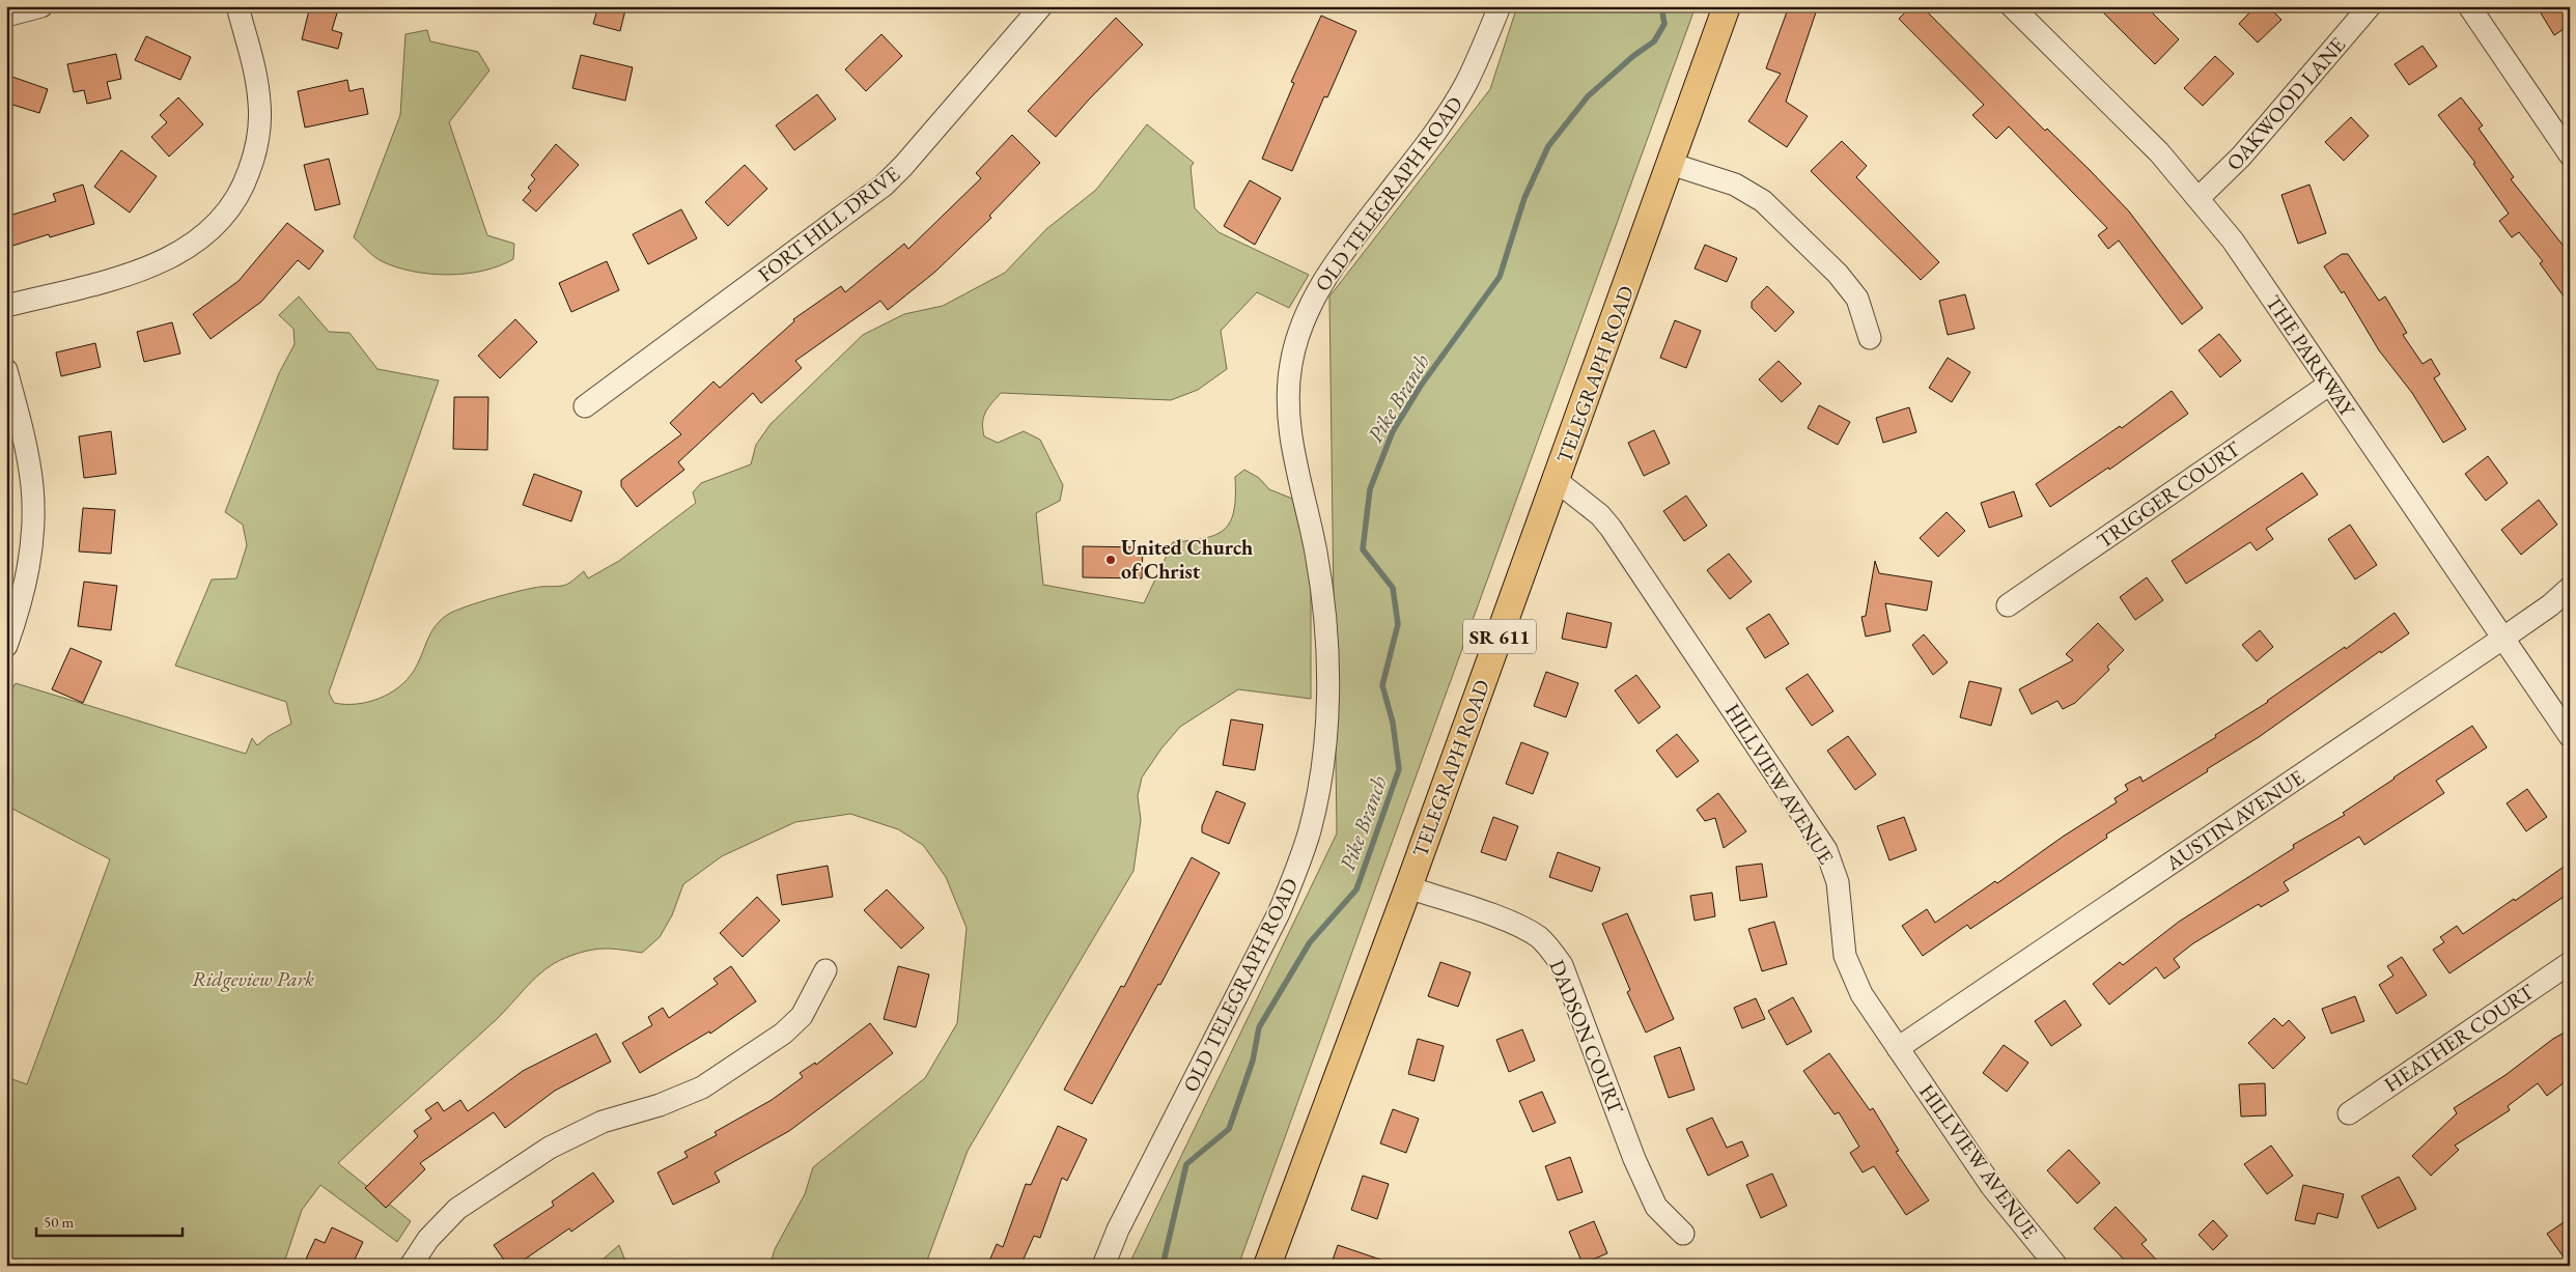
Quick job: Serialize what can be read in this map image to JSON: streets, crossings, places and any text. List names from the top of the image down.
{
  "streets": {
    "main road": ["TELEGRAPH ROAD", "SR 611"],
    "street": [
      "OAKWOOD LANE",
      "OLD TELEGRAPH ROAD",
      "FORT HILL DRIVE",
      "THE PARKWAY",
      "TRIGGER COURT",
      "HILLVIEW AVENUE",
      "AUSTIN AVENUE",
      "DADSON COURT",
      "HEATHER COURT"
    ]
  },
  "crossings": [
    ["OAKWOOD LANE", "THE PARKWAY"],
    ["THE PARKWAY", "TRIGGER COURT"],
    ["THE PARKWAY", "AUSTIN AVENUE"],
    ["TELEGRAPH ROAD", "HILLVIEW AVENUE"],
    ["TELEGRAPH ROAD", "DADSON COURT"],
    ["HILLVIEW AVENUE", "AUSTIN AVENUE"]
  ],
  "water": ["Pike Branch"],
  "parks": ["Ridgeview Park"],
  "places": ["United Church of Christ"],
  "scale_bar": "50 m"
}
